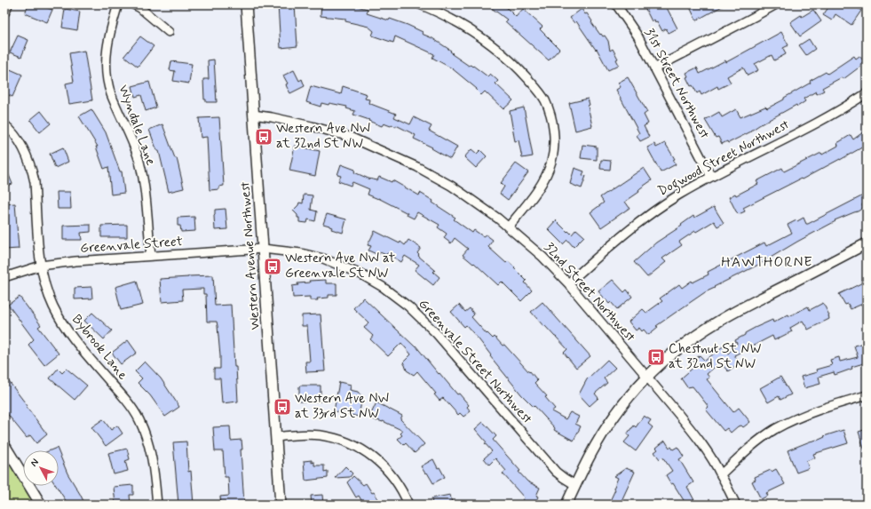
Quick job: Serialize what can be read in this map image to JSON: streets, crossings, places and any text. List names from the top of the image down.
{
  "streets": {
    "street": [
      "31st Street Northwest",
      "Wyndale Lane",
      "Dogwood Street Northwest",
      "Greenvale Street",
      "Western Avenue Northwest",
      "32nd Street Northwest",
      "Bybrook Lane",
      "Greenvale Street Northwest"
    ]
  },
  "crossings": [
    ["31st Street Northwest", "Dogwood Street Northwest"],
    ["Wyndale Lane", "Greenvale Street"],
    ["Dogwood Street Northwest", "32nd Street Northwest"],
    ["Greenvale Street", "Western Avenue Northwest"],
    ["Greenvale Street", "Bybrook Lane"],
    ["Greenvale Street", "Greenvale Street Northwest"],
    ["Western Avenue Northwest", "32nd Street Northwest"],
    ["Western Avenue Northwest", "Greenvale Street Northwest"]
  ],
  "districts": ["HAWTHORNE"],
  "places": {
    "bus stop": [
      "Western Ave NW at 32nd St NW",
      "Western Ave NW at Greenvale St NW",
      "Chestnut St NW at 32nd St NW",
      "Western Ave NW at 33rd St NW"
    ]
  },
  "north": "top left"
}
